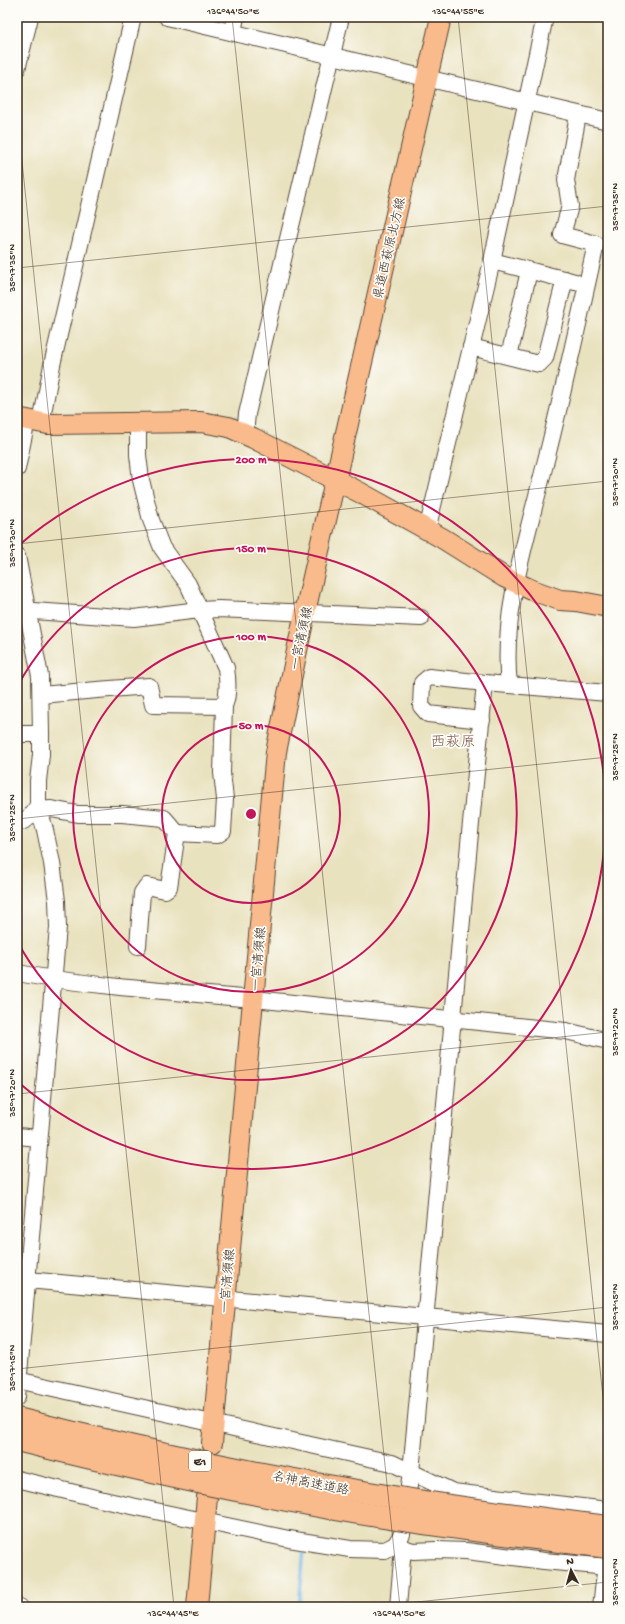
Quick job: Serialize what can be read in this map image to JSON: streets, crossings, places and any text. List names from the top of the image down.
{
  "streets": {
    "highway": ["E1", "名神高速道路"],
    "main road": ["県道西萩原北方線", "一宮清須線"]
  },
  "crossings": [
    ["県道西萩原北方線", "一宮清須線"]
  ],
  "districts": ["西萩原"],
  "north": "top",
  "coordinates": [
    "136°44'50\"E",
    "136°44'55\"E",
    "35°17'35\"N",
    "35°17'30\"N",
    "35°17'25\"N",
    "35°17'20\"N",
    "35°17'15\"N",
    "35°17'10\"N",
    "136°44'45\"E"
  ],
  "rings": [
    "200 m",
    "150 m",
    "100 m",
    "50 m"
  ]
}
